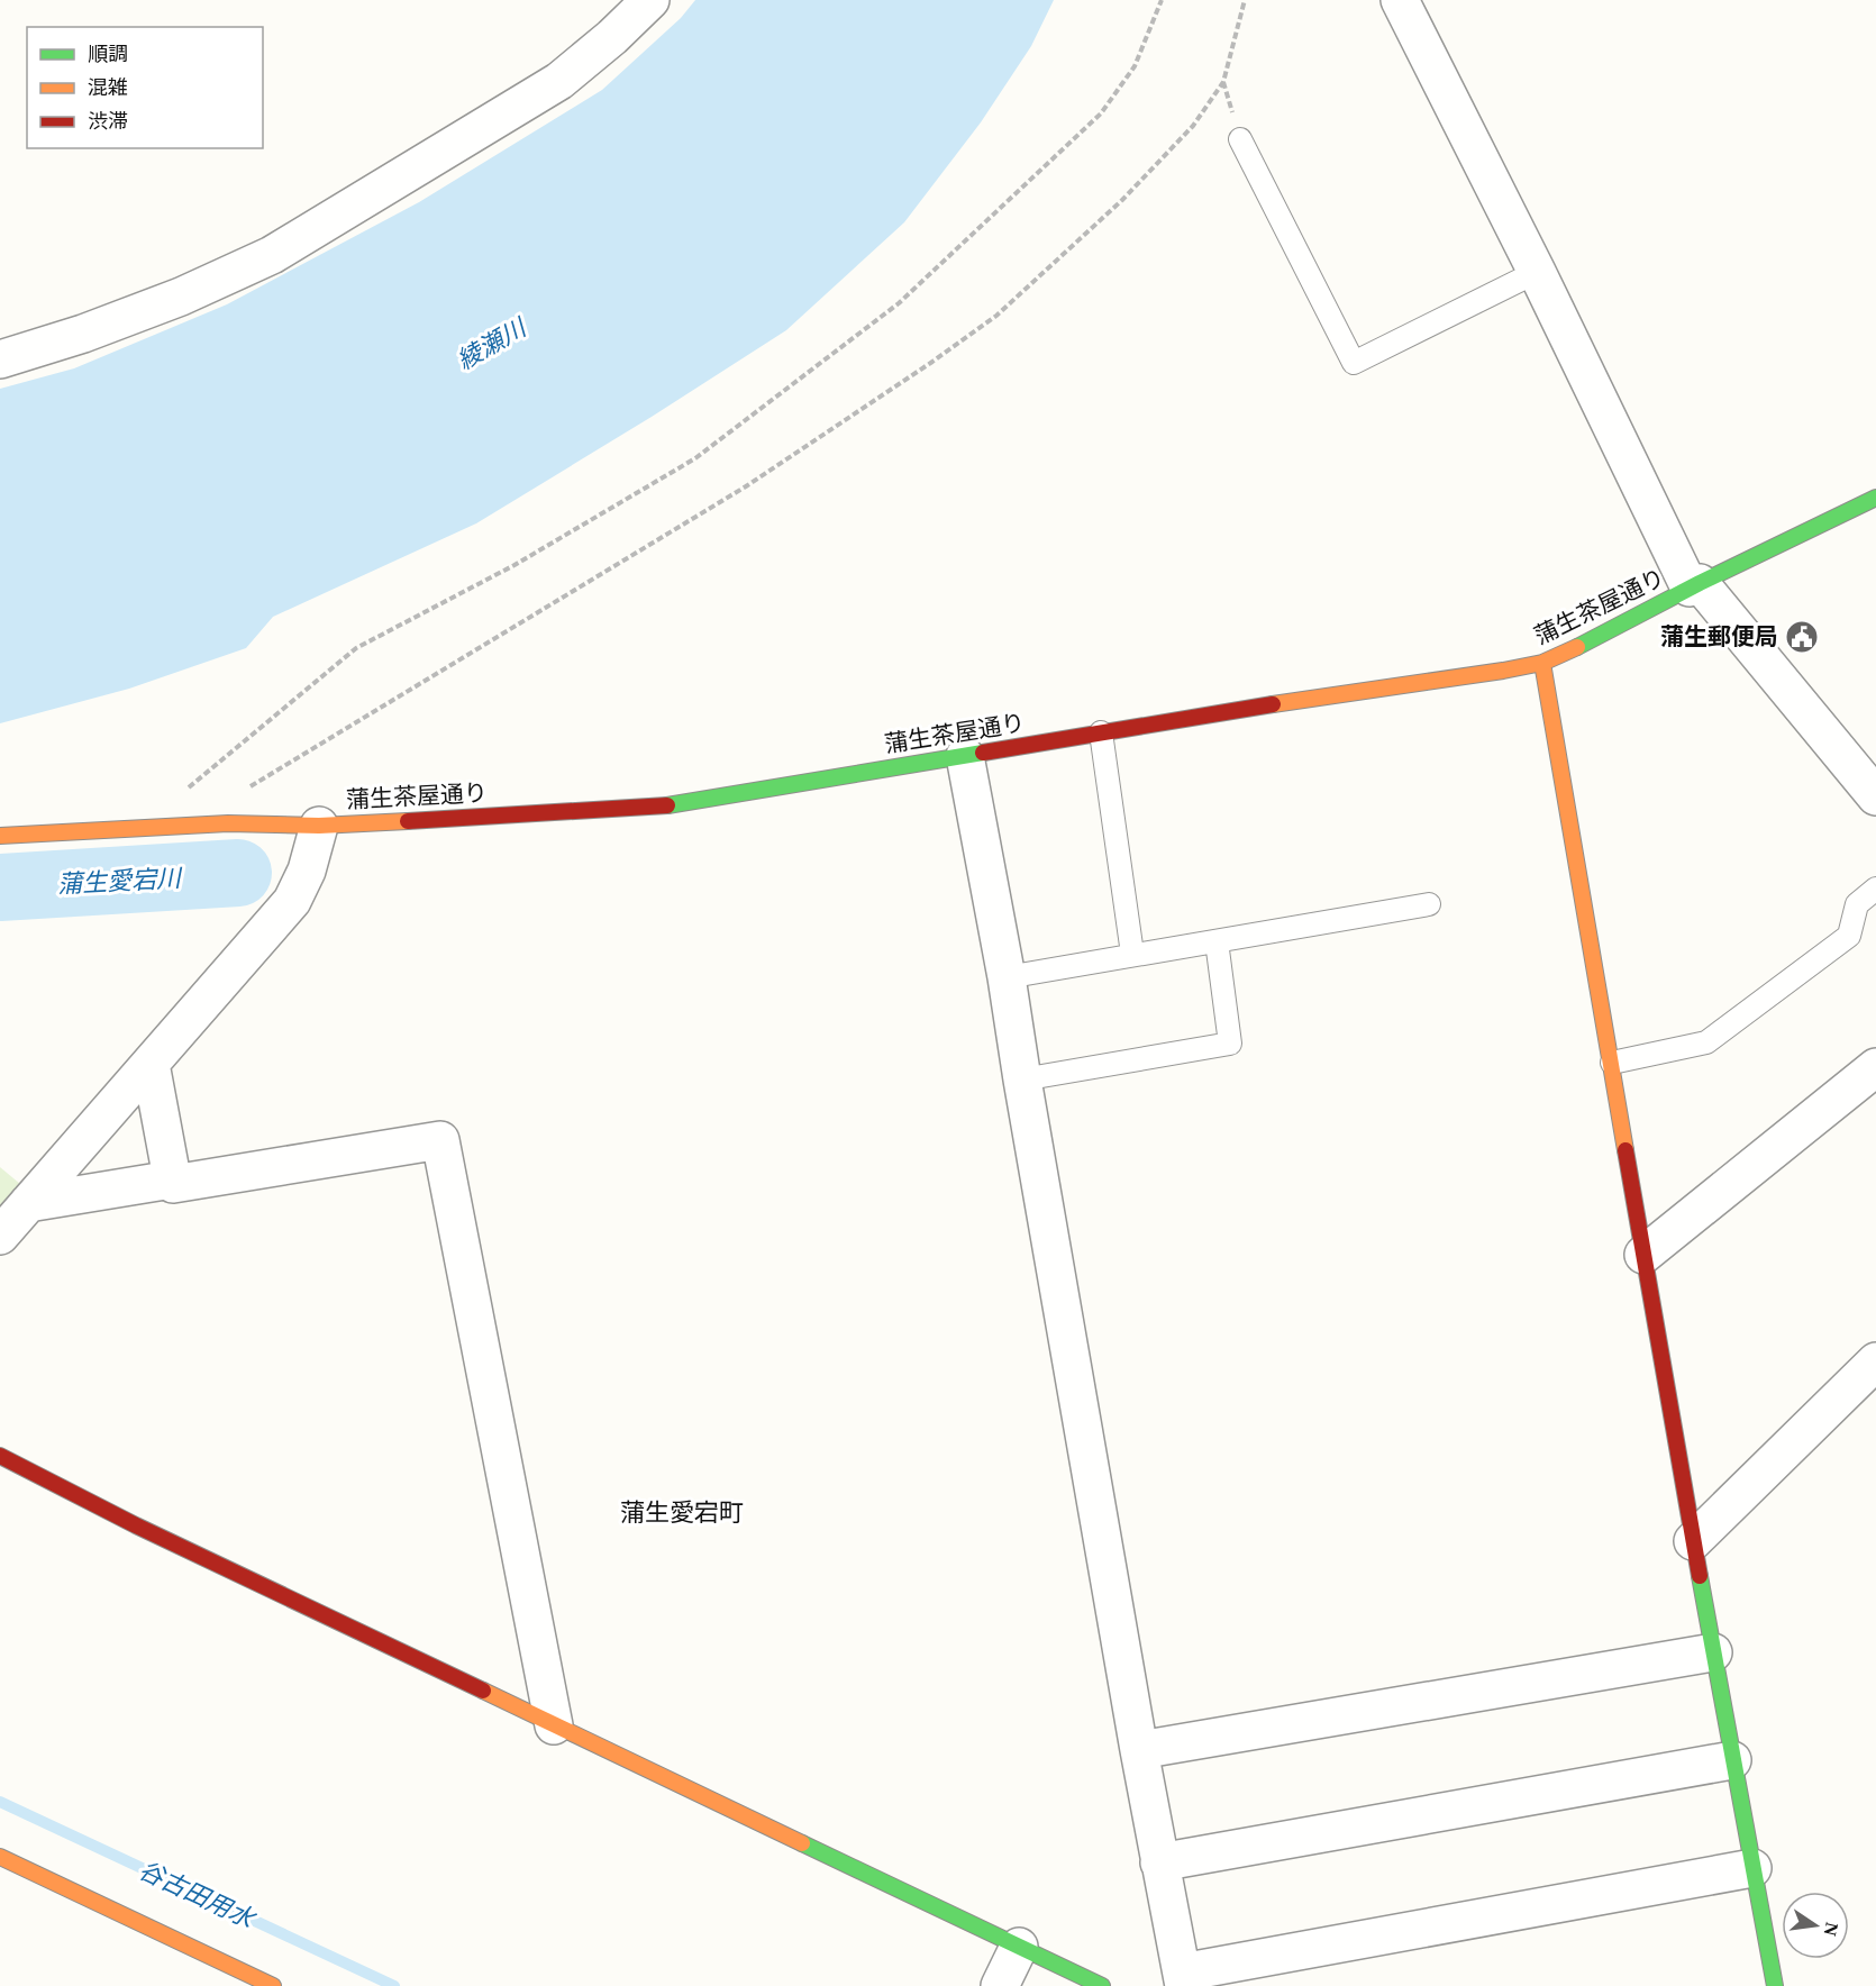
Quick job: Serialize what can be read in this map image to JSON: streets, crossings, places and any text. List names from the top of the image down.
{
  "streets": {
    "street": ["蒲生茶屋通り"]
  },
  "districts": ["蒲生愛宕町"],
  "water": ["綾瀬川", "蒲生愛宕川", "谷古田用水"],
  "places": {
    "public building": ["蒲生郵便局"]
  },
  "legend": ["順調", "混雑", "渋滞"],
  "north": "right"
}
